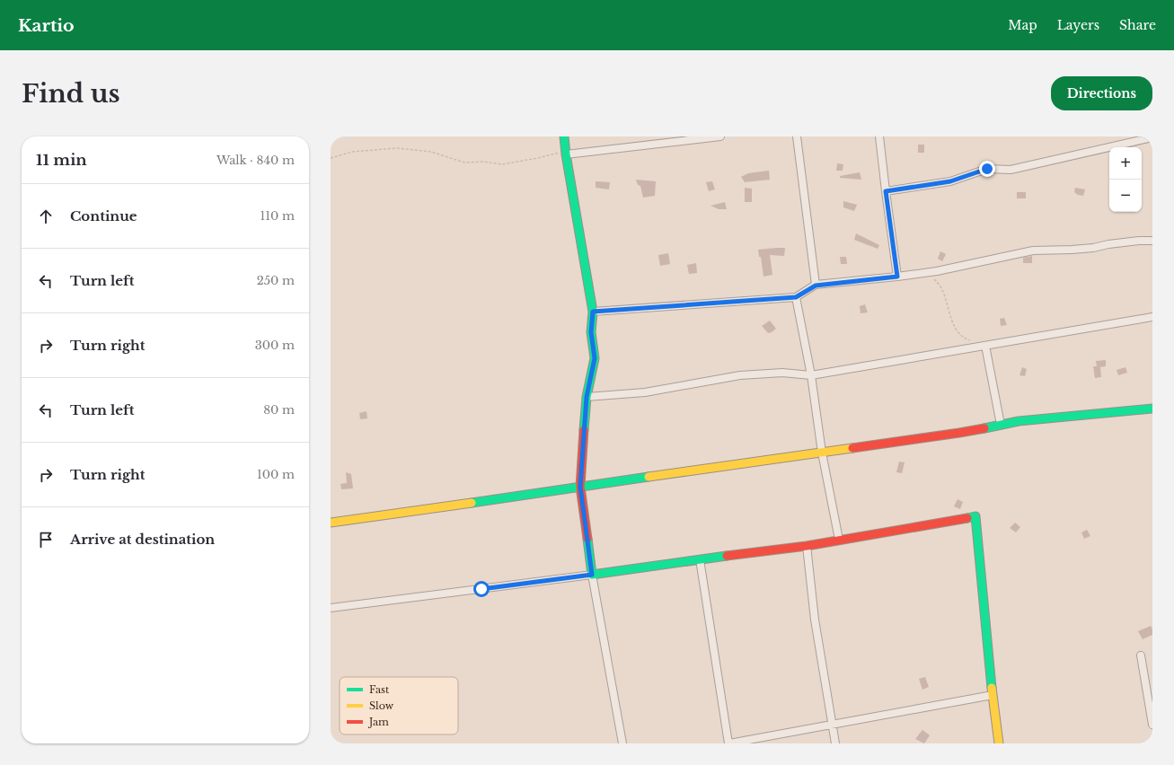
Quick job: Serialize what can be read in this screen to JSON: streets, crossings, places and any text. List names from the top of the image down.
{
  "legend": ["Fast", "Slow", "Jam"],
  "page": {
    "header": "Kartio",
    "nav": ["Map", "Layers", "Share"],
    "buttons": "Directions",
    "title": "Find us",
    "heading": ["11 min", "Walk · 840 m"],
    "map_buttons": ["+", "−"],
    "list": [
      ["Continue", "110 m"],
      ["Turn left", "250 m"],
      ["Turn right", "300 m"],
      ["Turn left", "80 m"],
      ["Turn right", "100 m"],
      "Arrive at destination"
    ]
  }
}
